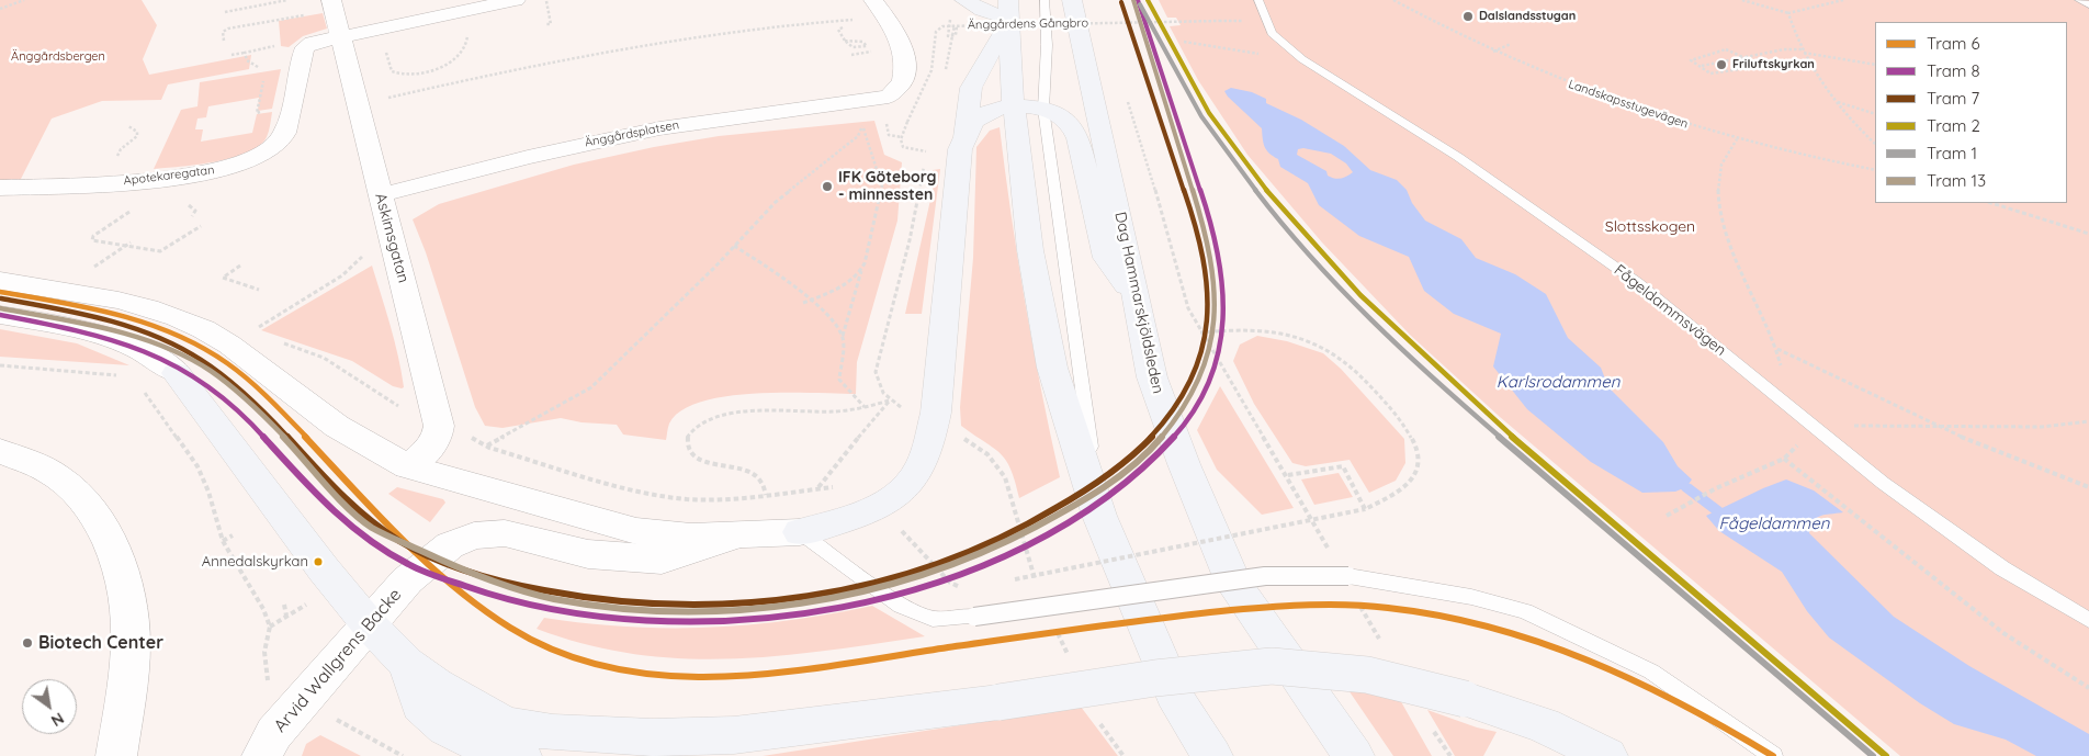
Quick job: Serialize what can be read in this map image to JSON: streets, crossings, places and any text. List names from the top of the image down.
{
  "streets": {
    "main road": ["Dag Hammarskjöldsleden"],
    "street": [
      "Änggårdsplatsen",
      "Apotekaregatan",
      "Askimsgatan",
      "Arvid Wallgrens Backe"
    ],
    "lane": ["Fågeldammsvägen"],
    "path": ["Änggårdens Gångbro", "Landskapsstugevägen"]
  },
  "crossings": [
    ["Änggårdsplatsen", "Askimsgatan"],
    ["Apotekaregatan", "Askimsgatan"]
  ],
  "water": ["Karlsrodammen", "Fågeldammen"],
  "parks": ["Änggårdsbergen", "Slottsskogen"],
  "places": [
    "Dalslandsstugan",
    "Friluftskyrkan",
    "IFK Göteborg - minnessten",
    "Annedalskyrkan",
    "Biotech Center"
  ],
  "lines": [
    "tram line 8",
    "tram line 2",
    "tram line 13",
    "tram line 7",
    "tram line 1",
    "tram line 6"
  ],
  "legend": [
    "Tram 6",
    "Tram 8",
    "Tram 7",
    "Tram 2",
    "Tram 1",
    "Tram 13"
  ],
  "north": "bottom right"
}
